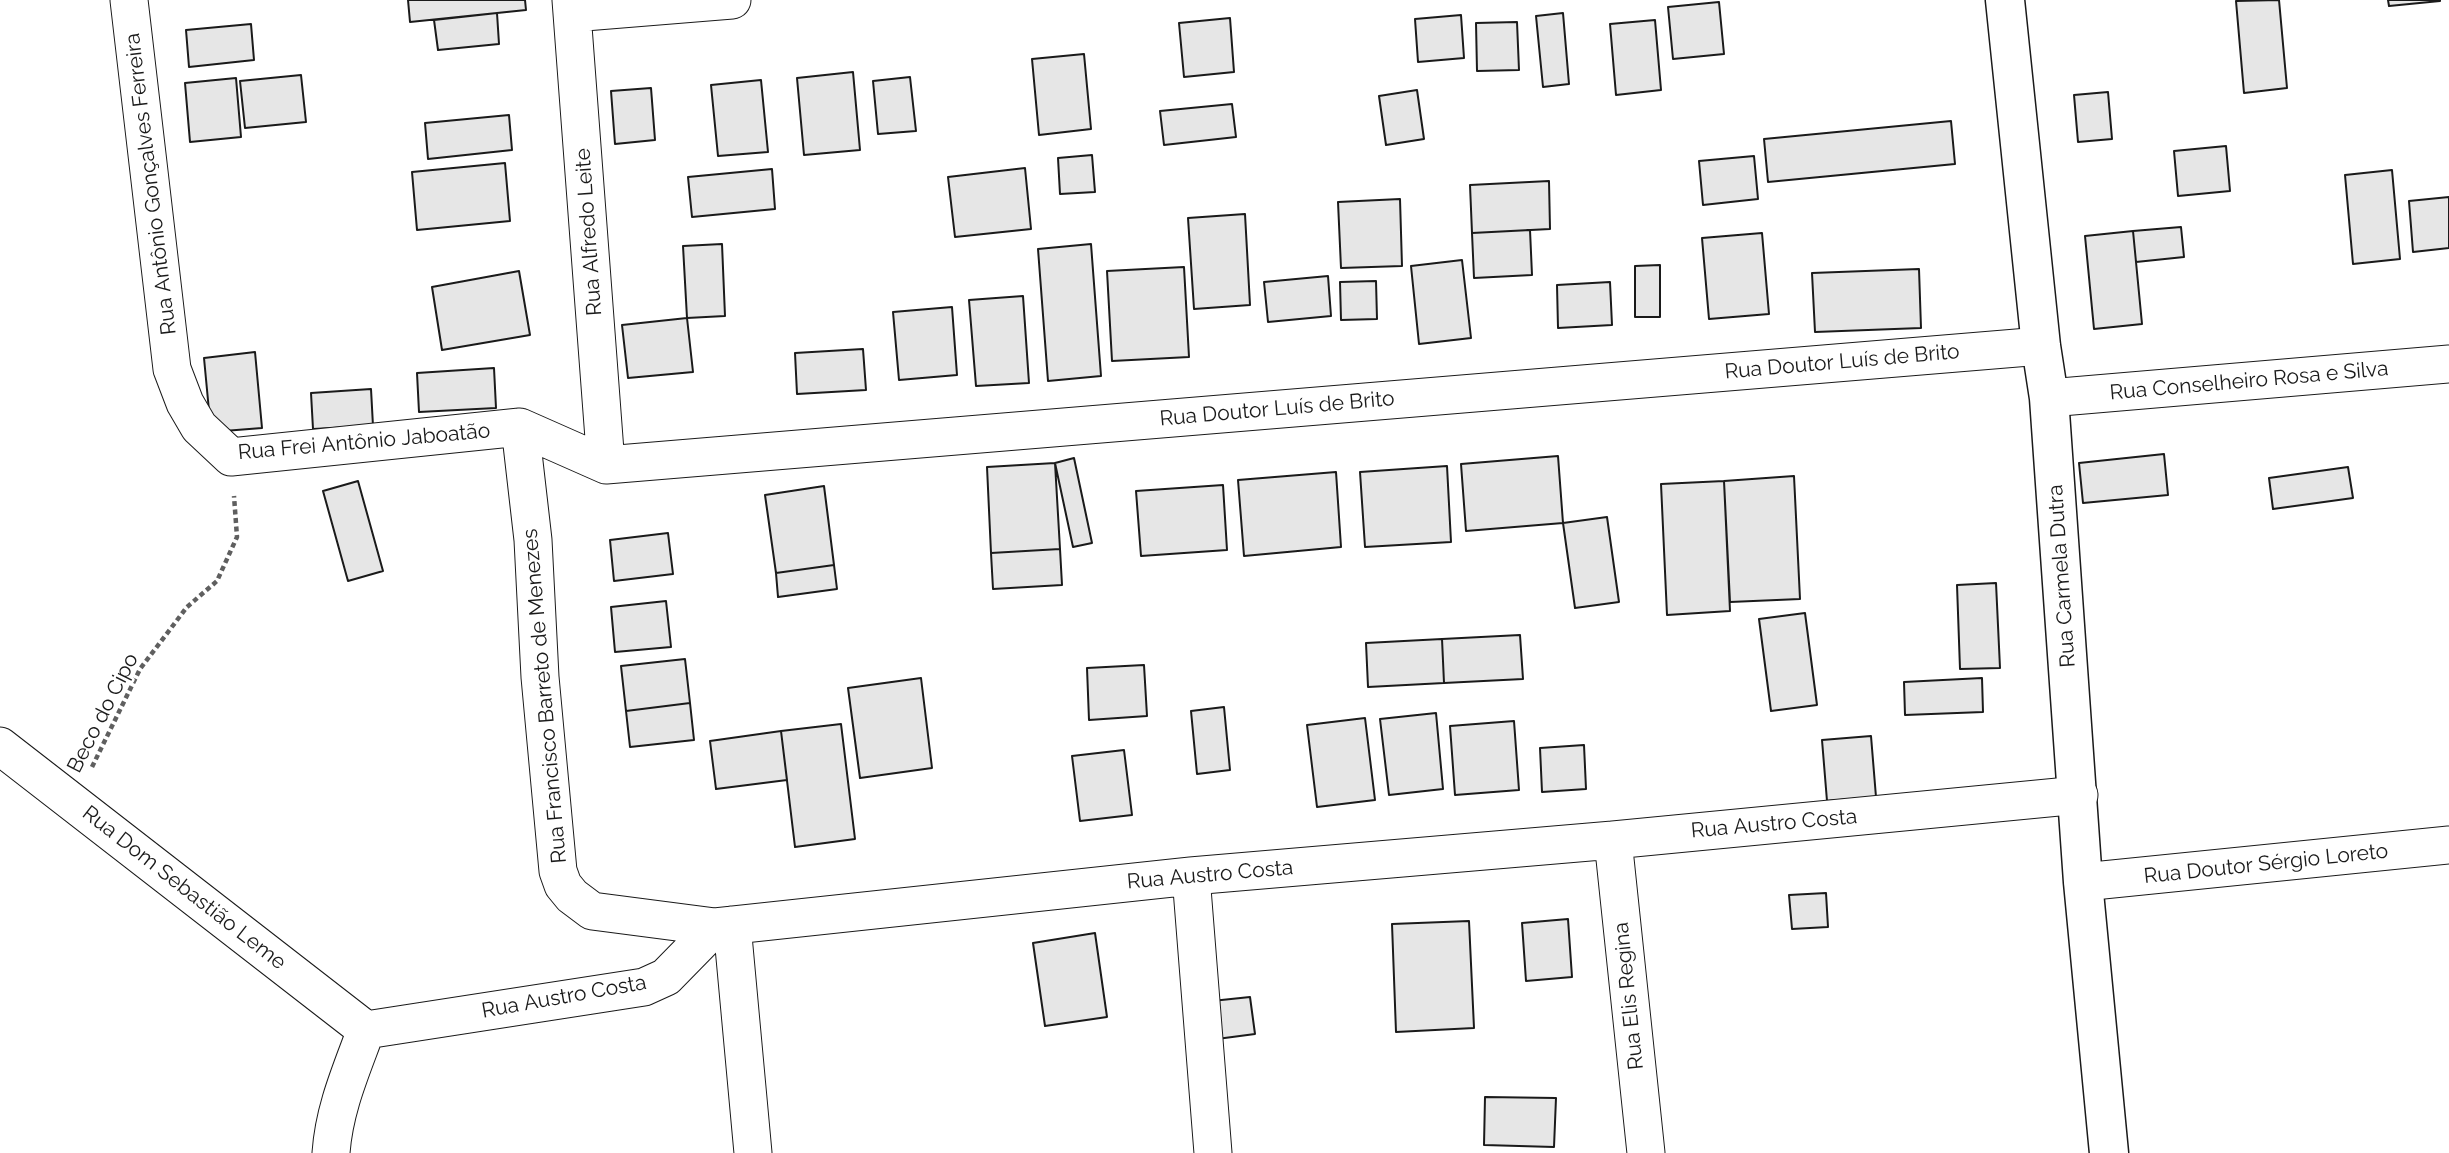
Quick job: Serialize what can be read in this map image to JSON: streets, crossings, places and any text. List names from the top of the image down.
{
  "streets": {
    "street": [
      "Rua Antônio Gonçalves Ferreira",
      "Rua Alfredo Leite",
      "Rua Doutor Luís de Brito",
      "Rua Conselheiro Rosa e Silva",
      "Rua Frei Antônio Jaboatão",
      "Rua Carmela Dutra",
      "Rua Francisco Barreto de Menezes",
      "Rua Austro Costa",
      "Rua Doutor Sérgio Loreto",
      "Rua Dom Sebastião Leme",
      "Rua Elis Regina"
    ],
    "path": ["Beco do Cipo"]
  },
  "crossings": [
    ["Rua Antônio Gonçalves Ferreira", "Rua Frei Antônio Jaboatão"],
    ["Rua Alfredo Leite", "Rua Doutor Luís de Brito"],
    ["Rua Doutor Luís de Brito", "Rua Frei Antônio Jaboatão"],
    ["Rua Doutor Luís de Brito", "Rua Carmela Dutra"],
    ["Rua Doutor Luís de Brito", "Rua Francisco Barreto de Menezes"],
    ["Rua Conselheiro Rosa e Silva", "Rua Carmela Dutra"],
    ["Rua Frei Antônio Jaboatão", "Rua Francisco Barreto de Menezes"],
    ["Rua Frei Antônio Jaboatão", "Beco do Cipo"],
    ["Rua Carmela Dutra", "Rua Austro Costa"],
    ["Rua Carmela Dutra", "Rua Doutor Sérgio Loreto"],
    ["Rua Francisco Barreto de Menezes", "Rua Austro Costa"],
    ["Beco do Cipo", "Rua Dom Sebastião Leme"],
    ["Rua Austro Costa", "Rua Dom Sebastião Leme"],
    ["Rua Austro Costa", "Rua Elis Regina"]
  ]
}
